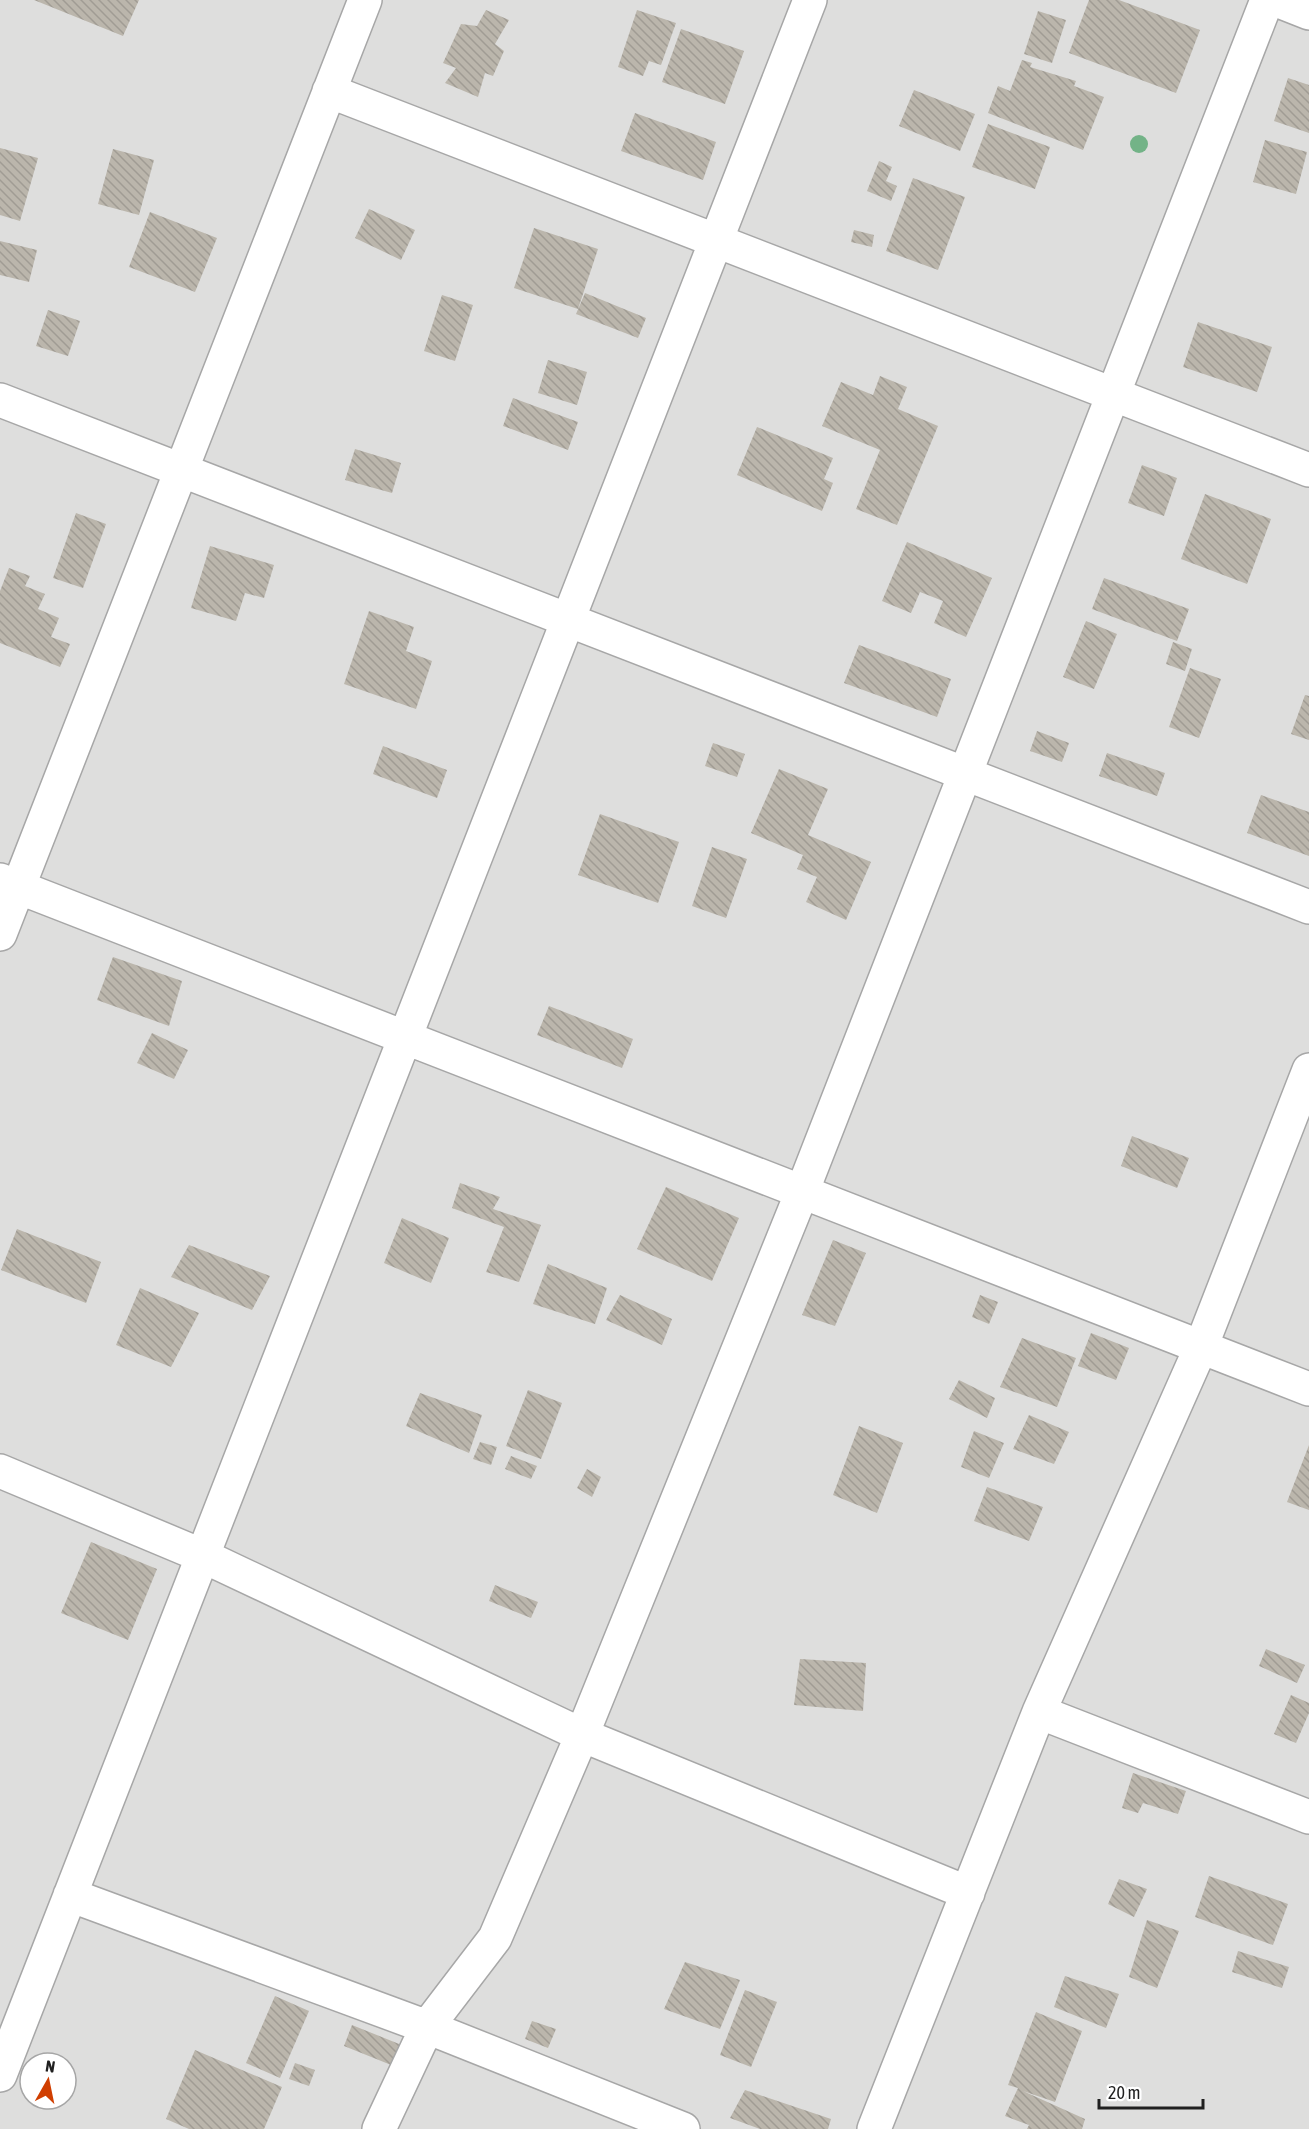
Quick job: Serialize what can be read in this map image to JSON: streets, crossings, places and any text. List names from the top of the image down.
{
  "scale_bar": "20 m",
  "north": "top"
}
